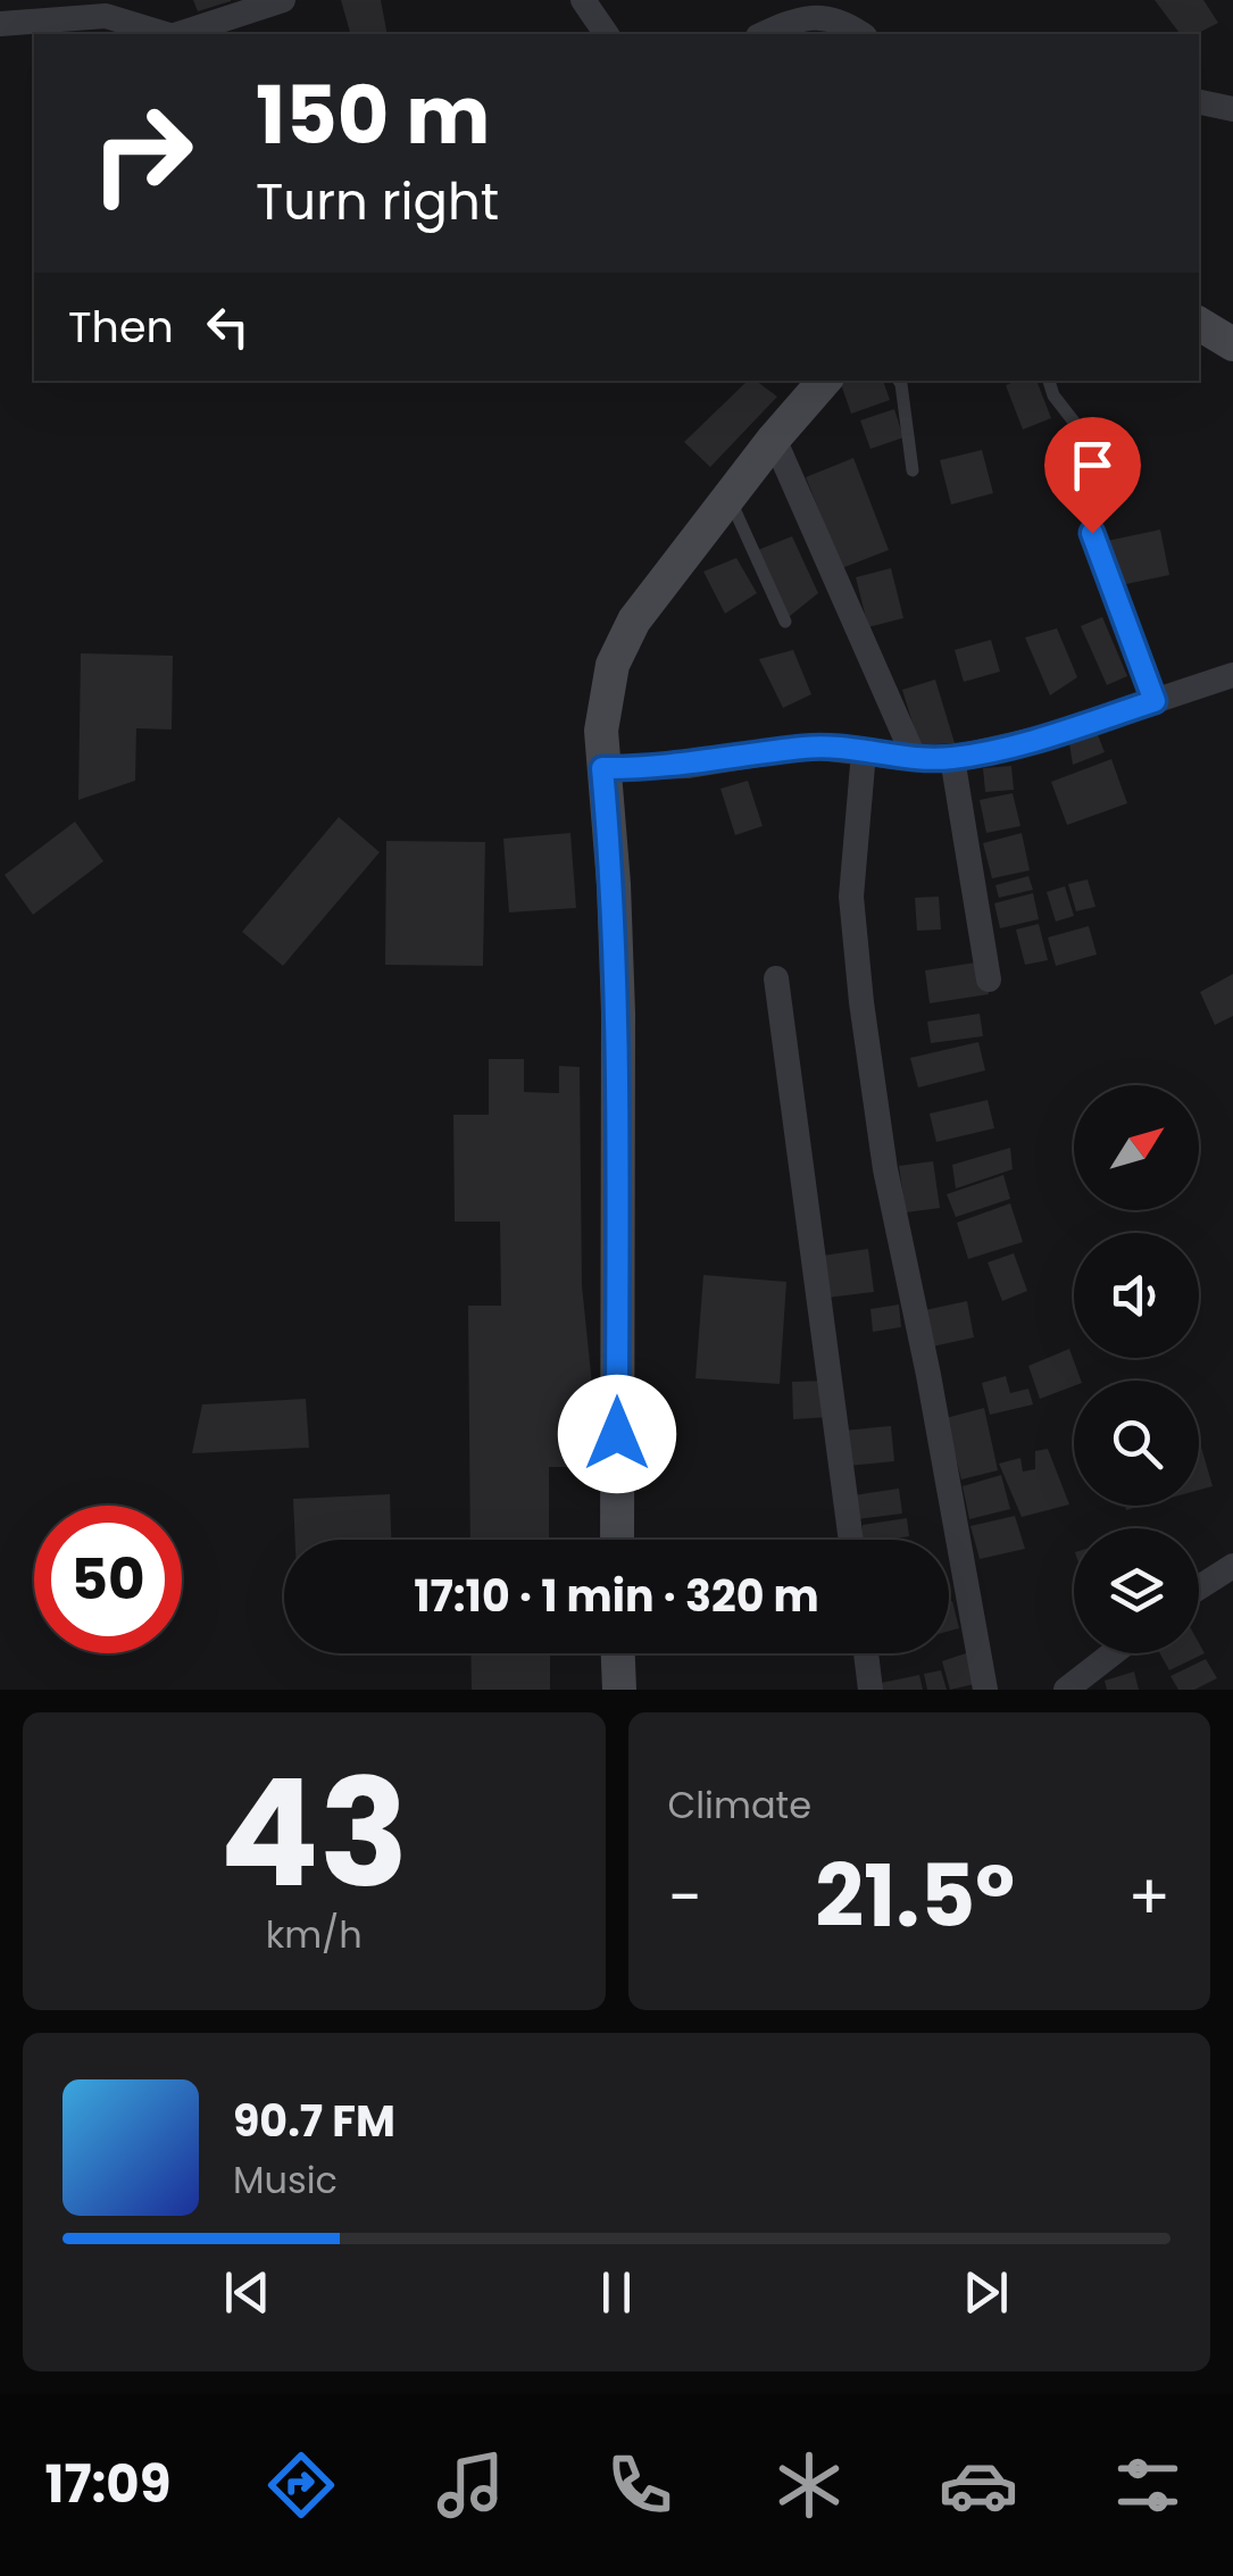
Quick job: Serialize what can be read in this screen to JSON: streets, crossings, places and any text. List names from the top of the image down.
{
  "north": "top right",
  "page": {
    "turn": ["150 m", "Turn right"],
    "then": "Then",
    "limit": "50",
    "trip": "17:10 · 1 min · 320 m",
    "tile": [
      ["43", "km/h"],
      "Climate"
    ],
    "heat": ["−", "21.5°", "+"],
    "song": ["90.7 FM", "Music"],
    "tabs": "17:09"
  }
}
